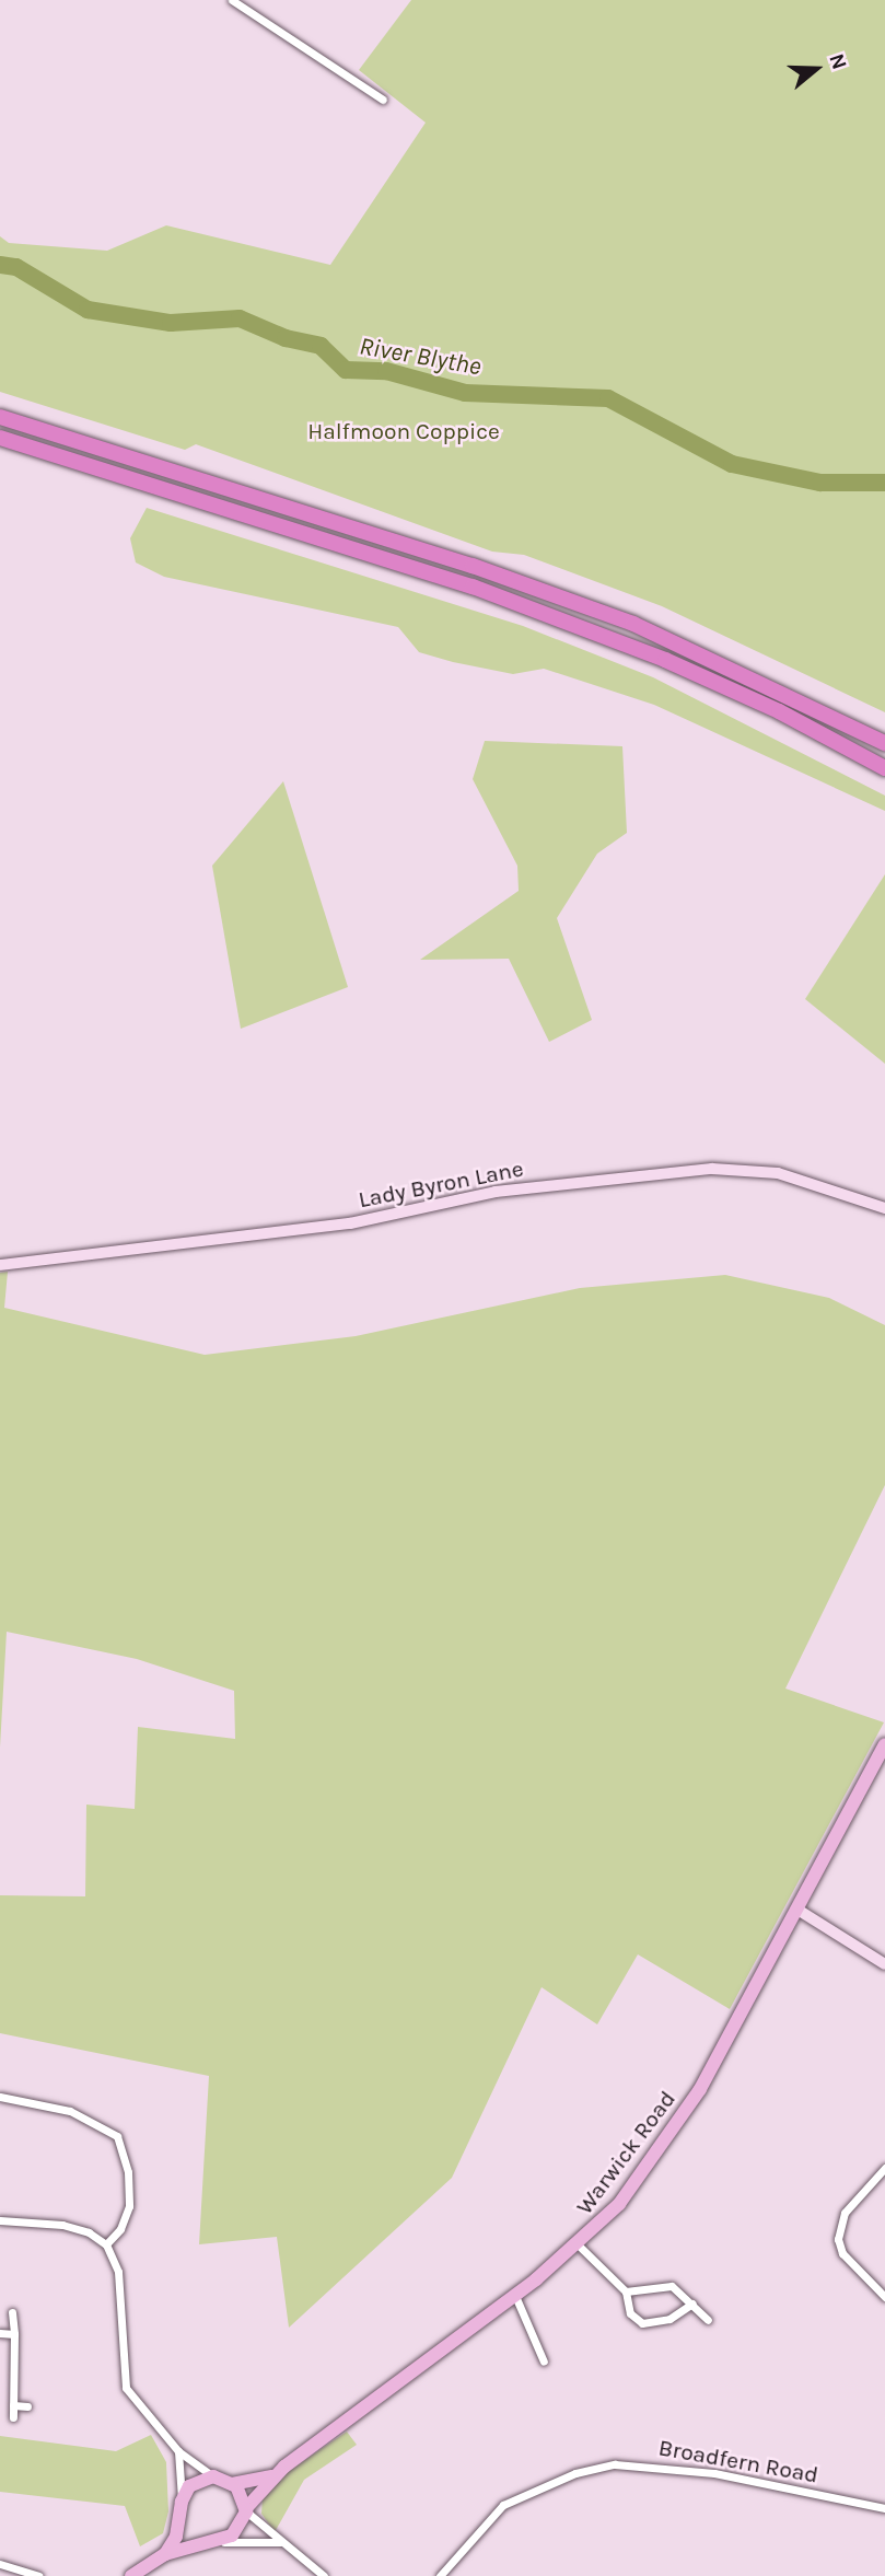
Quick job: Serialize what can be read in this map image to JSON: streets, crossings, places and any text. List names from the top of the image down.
{
  "streets": {
    "main road": ["Warwick Road"],
    "street": ["Lady Byron Lane", "Broadfern Road"]
  },
  "water": ["River Blythe"],
  "parks": ["Halfmoon Coppice"],
  "north": "right"
}
